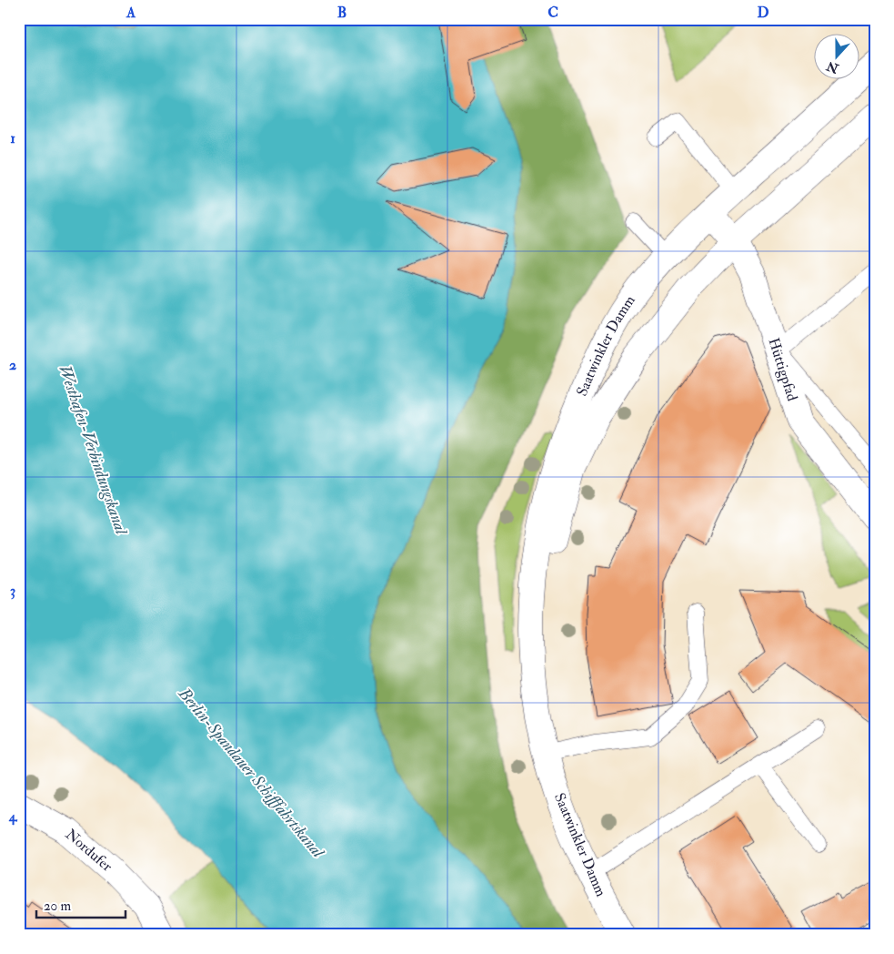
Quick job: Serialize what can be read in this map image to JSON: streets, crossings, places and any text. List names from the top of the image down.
{
  "streets": {
    "main road": ["Saatwinkler Damm", "Hüttigpfad", "Nordufer"]
  },
  "crossings": [
    ["Saatwinkler Damm", "Hüttigpfad"]
  ],
  "water": ["Westhafen-Verbindungskanal", "Berlin-Spandauer Schifffahrtskanal"],
  "scale_bar": "20 m",
  "north": "bottom",
  "grid": {
    "columns": [
      "A",
      "B",
      "C",
      "D"
    ],
    "rows": [
      "1",
      "2",
      "3",
      "4"
    ]
  }
}
